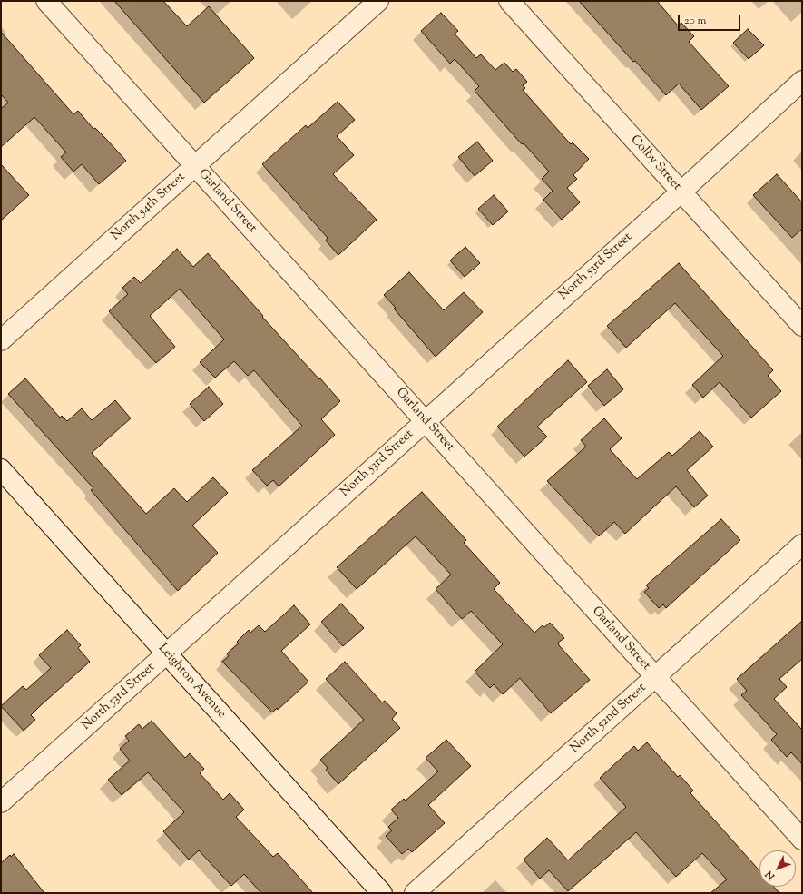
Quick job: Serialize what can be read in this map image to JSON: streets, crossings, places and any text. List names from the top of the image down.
{
  "streets": {
    "street": [
      "Colby Street",
      "Garland Street",
      "North 54th Street",
      "North 53rd Street",
      "Leighton Avenue",
      "North 52nd Street"
    ]
  },
  "crossings": [
    ["Colby Street", "North 53rd Street"],
    ["Garland Street", "North 54th Street"],
    ["Garland Street", "North 53rd Street"],
    ["Garland Street", "North 52nd Street"],
    ["North 53rd Street", "Leighton Avenue"]
  ],
  "scale_bar": "20 m",
  "north": "bottom left"
}
